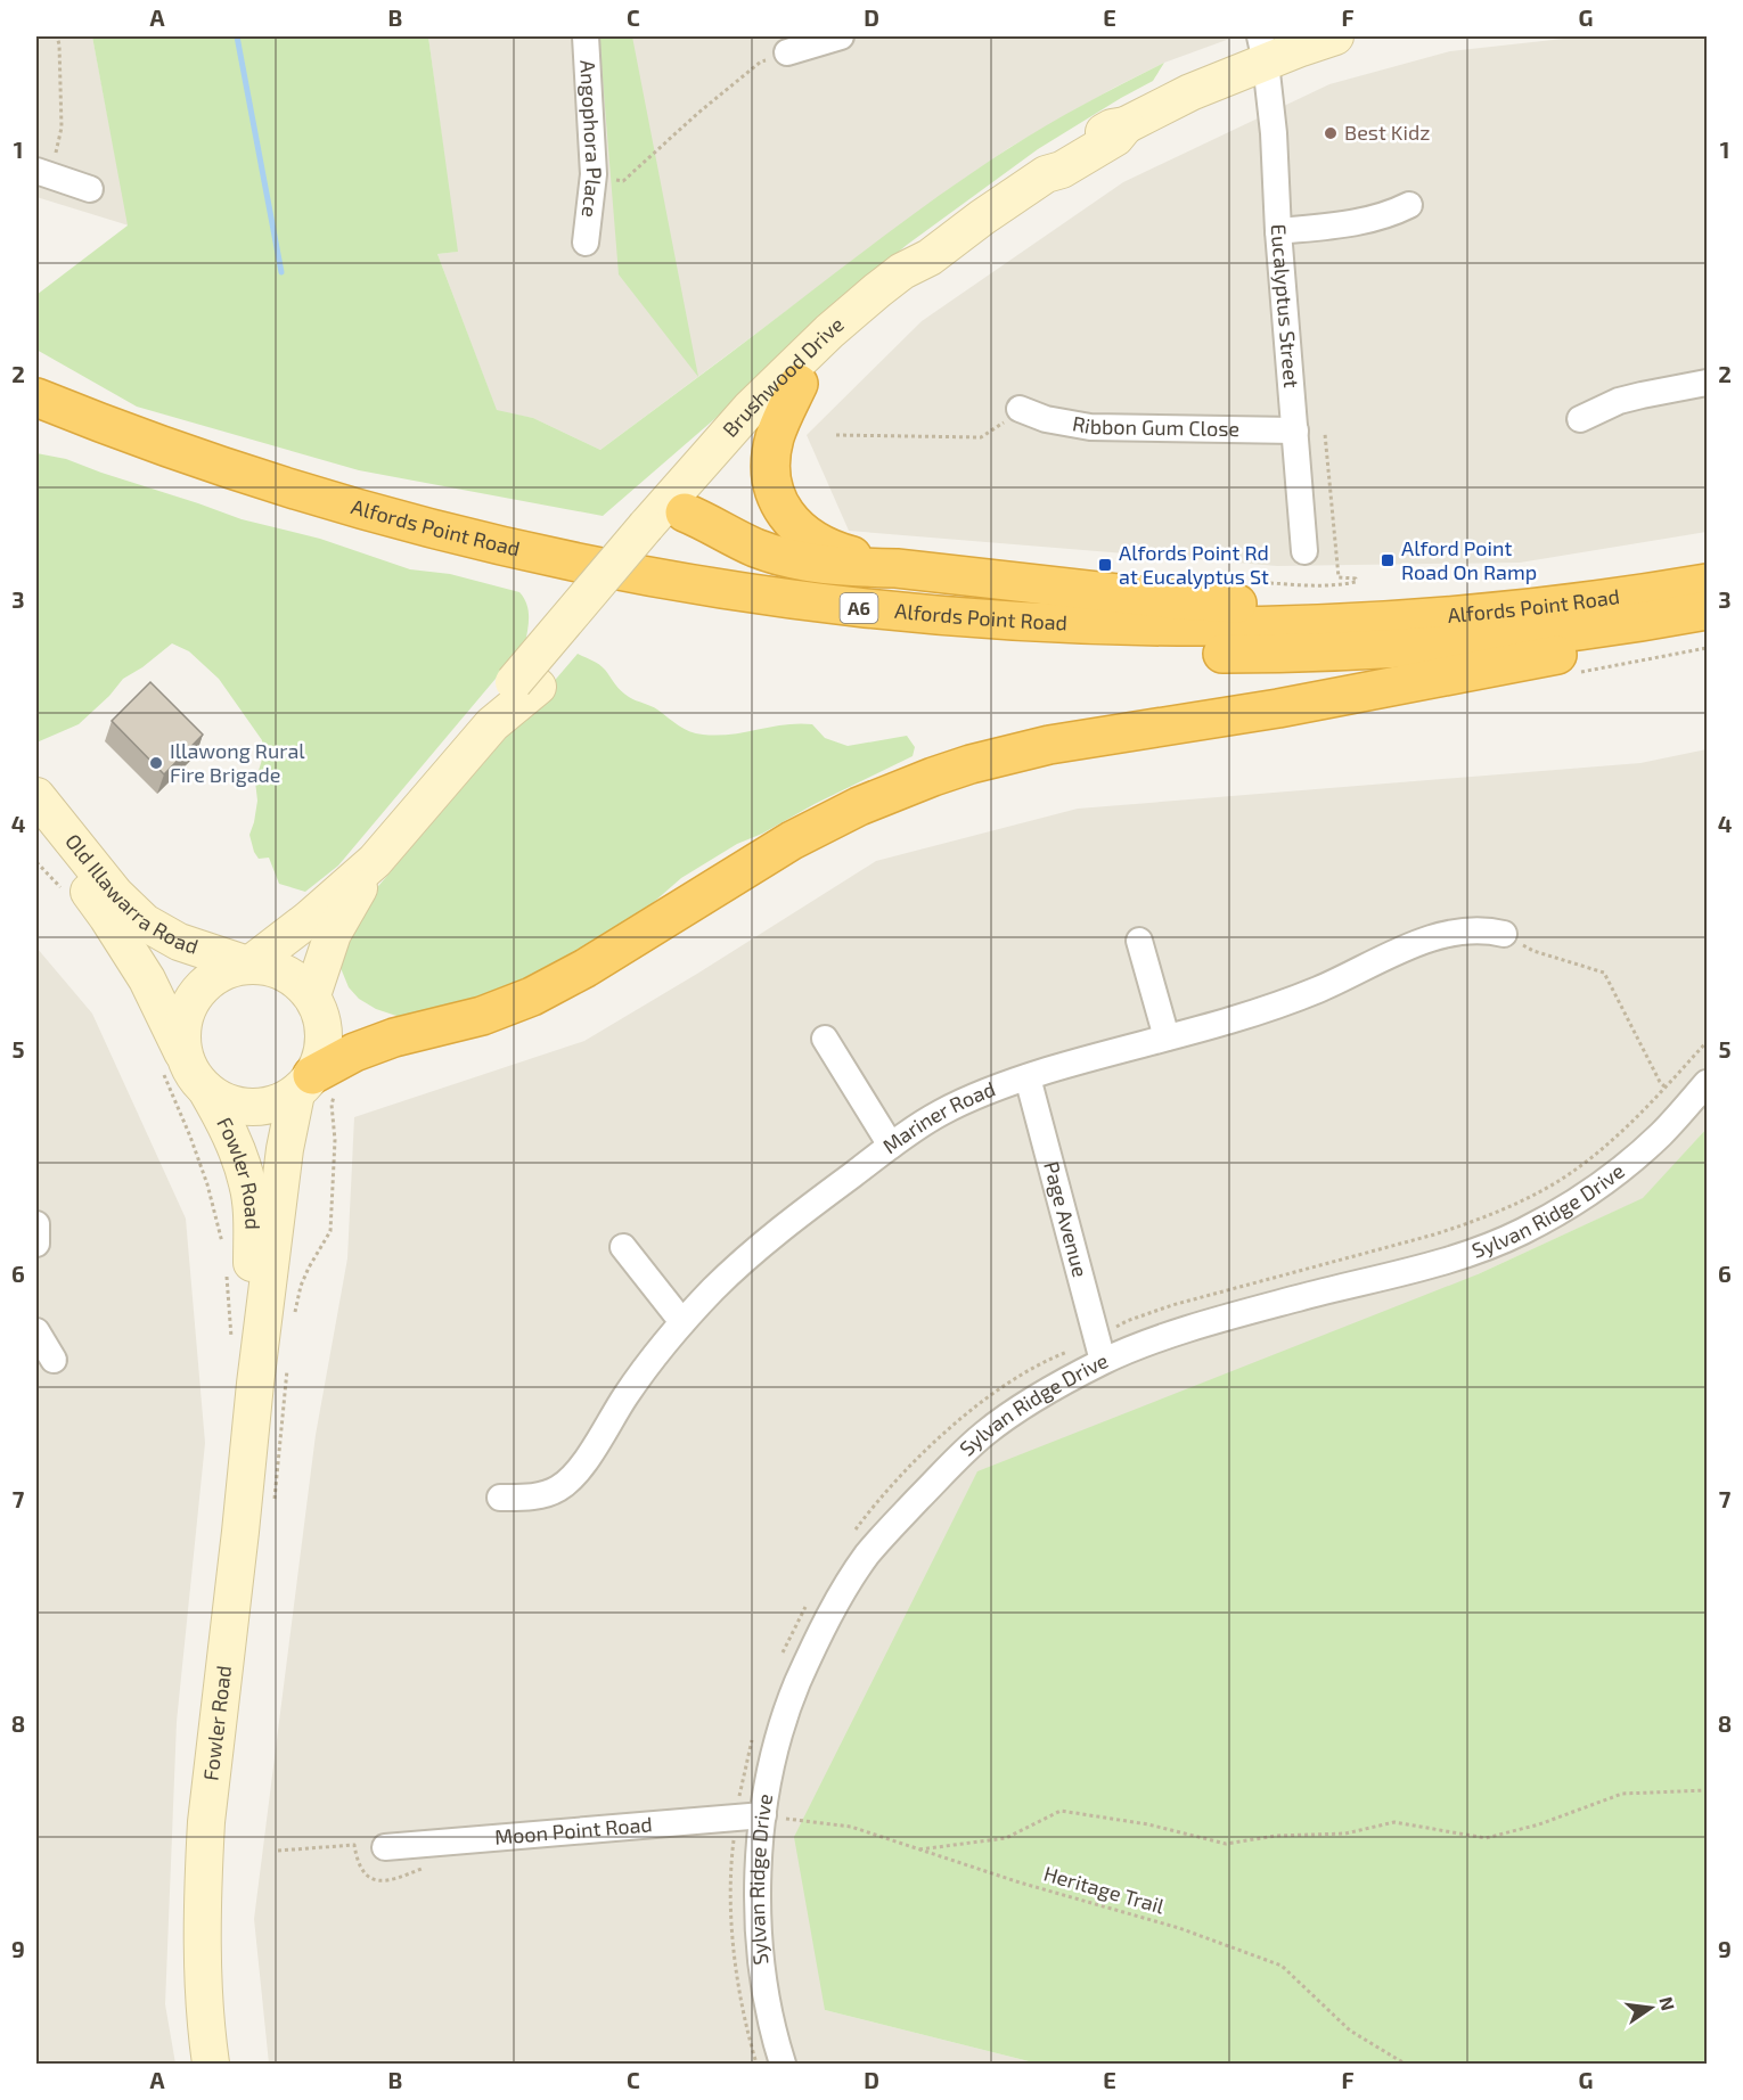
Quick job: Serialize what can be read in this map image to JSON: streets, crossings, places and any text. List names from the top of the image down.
{
  "streets": {
    "highway": ["Alfords Point Road", "A6"],
    "street": [
      "Angophora Place",
      "Eucalyptus Street",
      "Brushwood Drive",
      "Ribbon Gum Close",
      "Old Illawarra Road",
      "Mariner Road",
      "Fowler Road",
      "Sylvan Ridge Drive",
      "Page Avenue",
      "Moon Point Road"
    ],
    "path": ["Heritage Trail"]
  },
  "crossings": [
    ["Eucalyptus Street", "Brushwood Drive"],
    ["Eucalyptus Street", "Ribbon Gum Close"],
    ["Brushwood Drive", "Old Illawarra Road"],
    ["Brushwood Drive", "Fowler Road"],
    ["Old Illawarra Road", "Fowler Road"],
    ["Mariner Road", "Page Avenue"],
    ["Sylvan Ridge Drive", "Page Avenue"],
    ["Sylvan Ridge Drive", "Moon Point Road"],
    ["Sylvan Ridge Drive", "Heritage Trail"],
    ["Moon Point Road", "Heritage Trail"]
  ],
  "places": {
    "other": ["Best Kidz", "Illawong Rural Fire Brigade"],
    "transit": ["Alford Point Road On Ramp", "Alfords Point Rd at Eucalyptus St"]
  },
  "north": "right",
  "grid": {
    "columns": [
      "A",
      "B",
      "C",
      "D",
      "E",
      "F",
      "G"
    ],
    "rows": [
      "1",
      "2",
      "3",
      "4",
      "5",
      "6",
      "7",
      "8",
      "9"
    ]
  }
}
